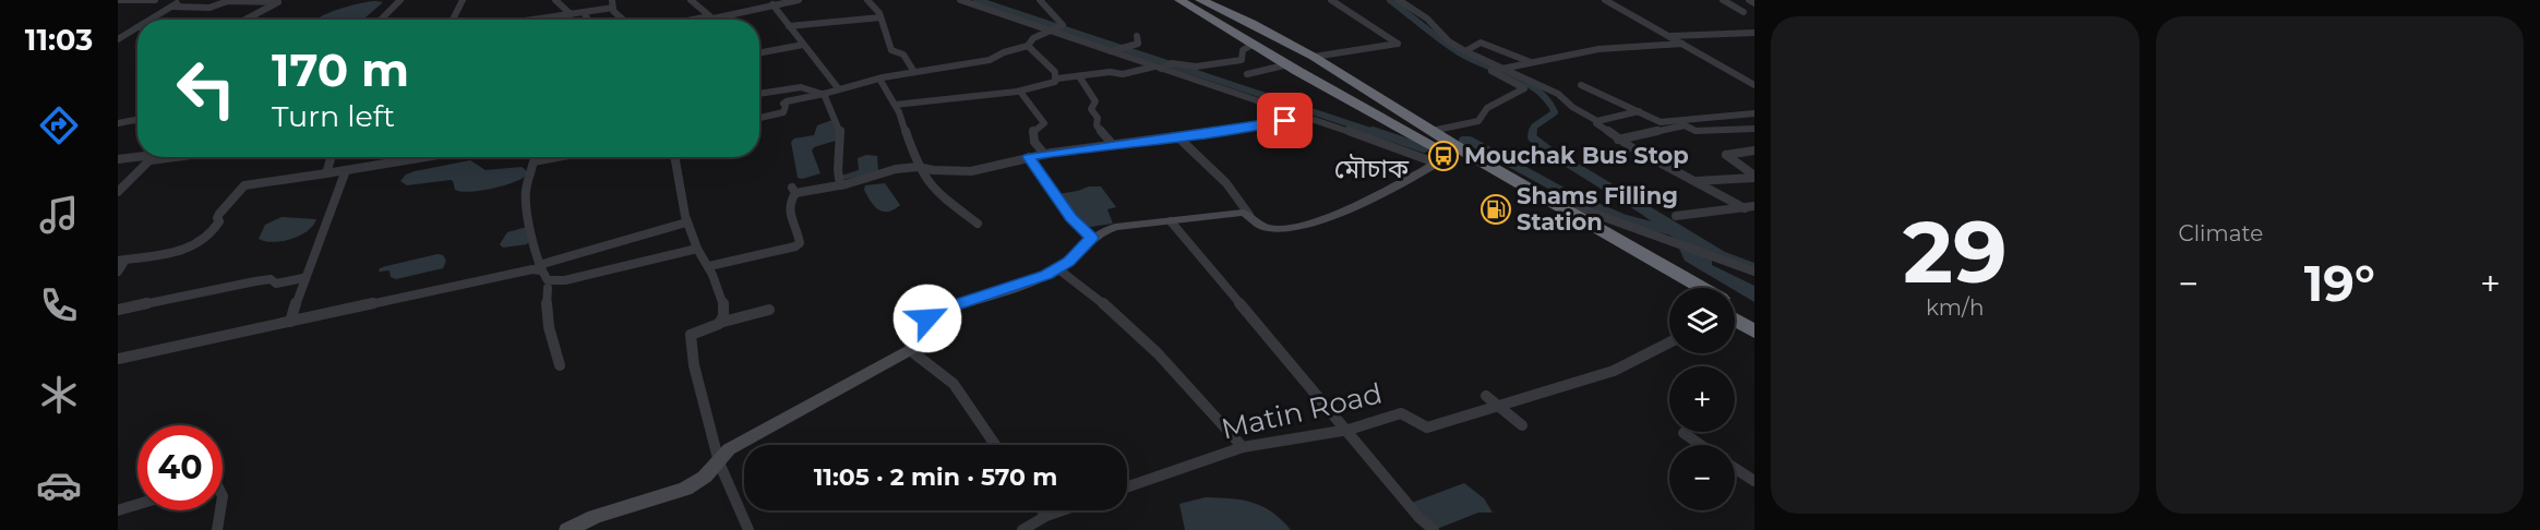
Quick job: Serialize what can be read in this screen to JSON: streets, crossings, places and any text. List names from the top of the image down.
{
  "streets": {
    "street": ["Matin Road"]
  },
  "districts": ["মৌচাক"],
  "places": {
    "bus stop": ["Mouchak Bus Stop"],
    "fuel station": ["Shams Filling Station"]
  },
  "page": {
    "tabs": "11:03",
    "tile": [
      ["29", "km/h"],
      "Climate"
    ],
    "turn": ["170 m", "Turn left"],
    "heat": ["−", "19°", "+"],
    "map_buttons": ["+", "−"],
    "limit": "40",
    "trip": "11:05 · 2 min · 570 m"
  }
}
